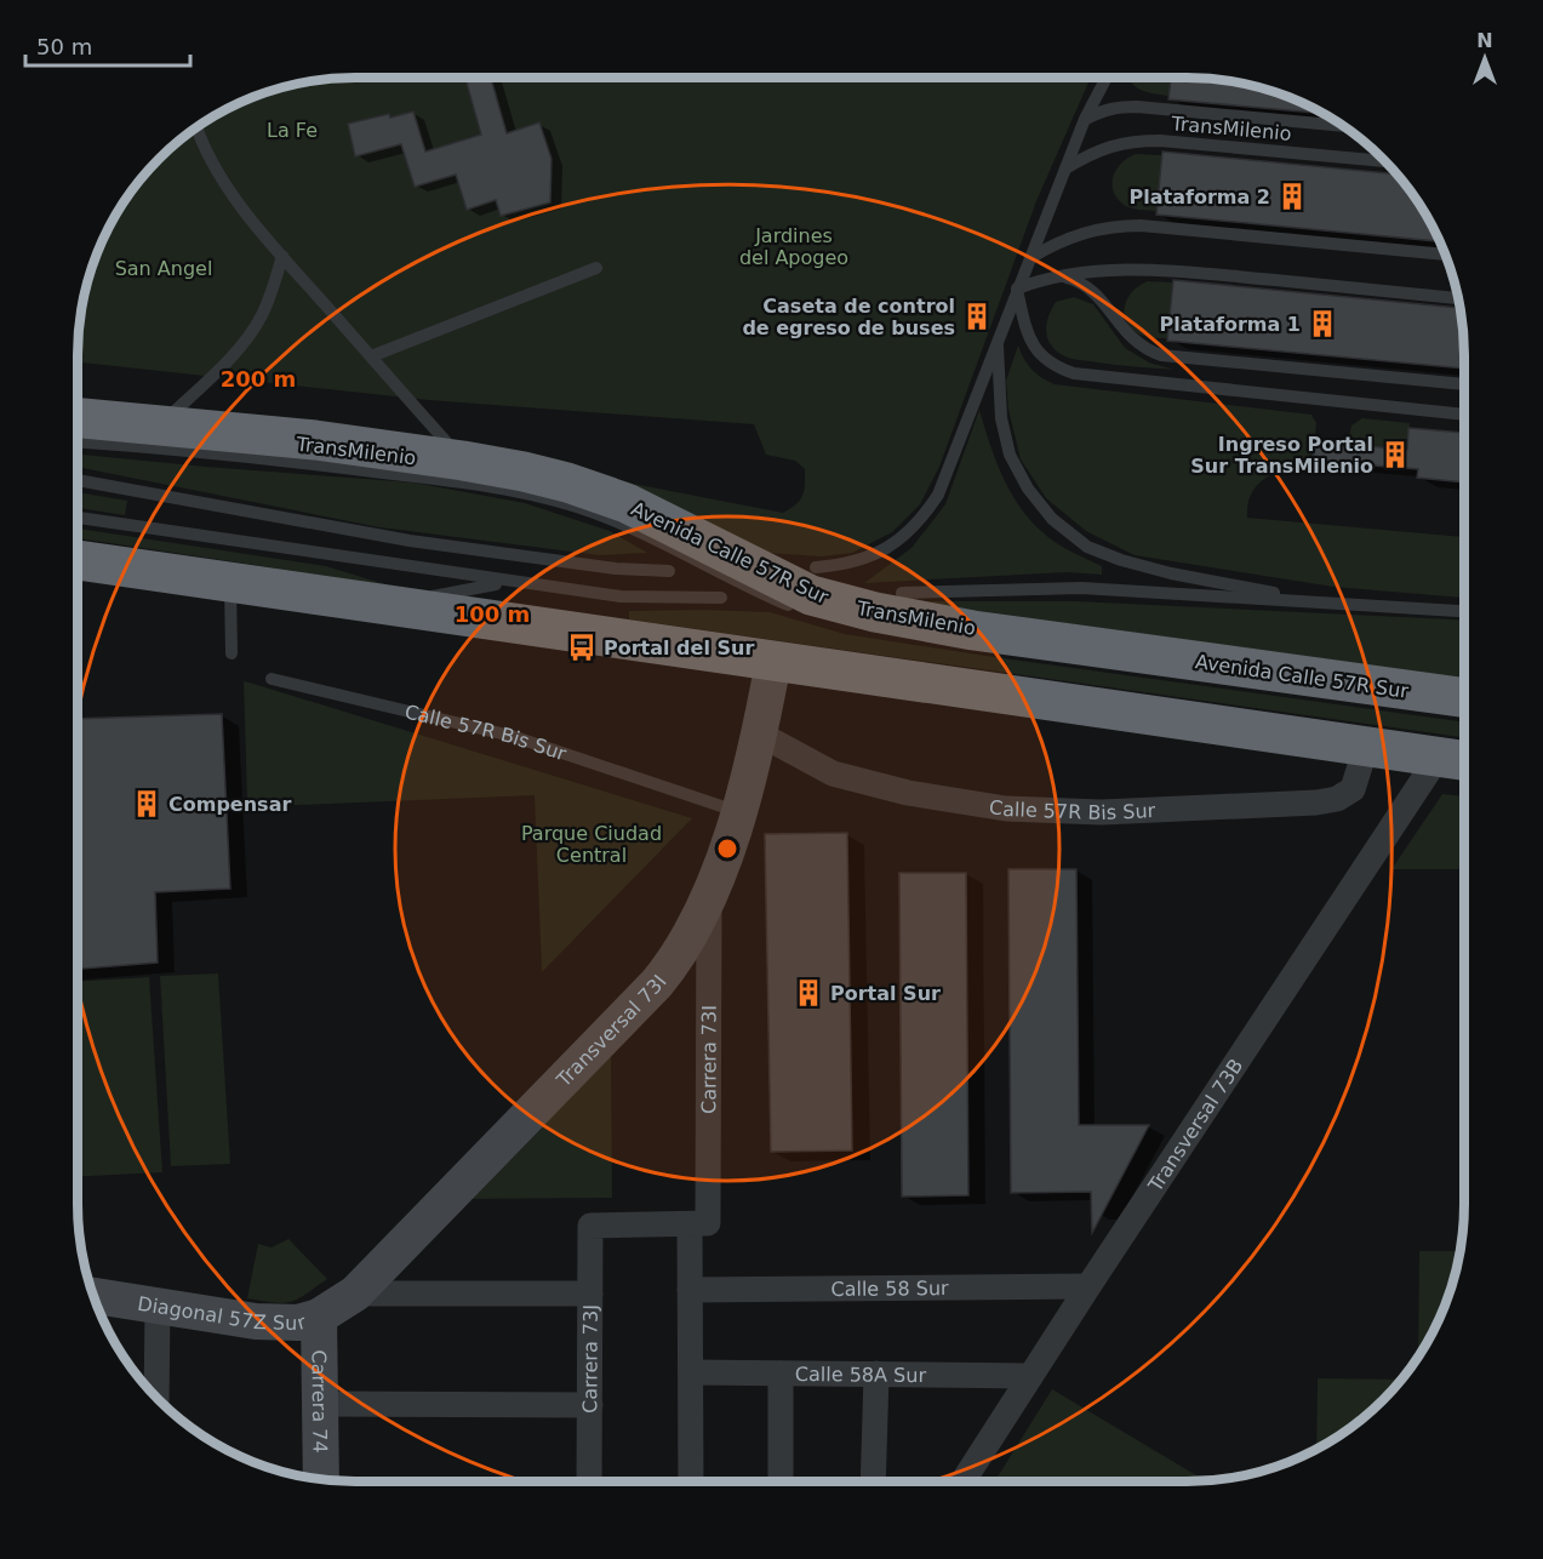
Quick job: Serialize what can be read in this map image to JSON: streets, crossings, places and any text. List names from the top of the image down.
{
  "streets": {
    "highway": ["Avenida Calle 57R Sur"],
    "street": [
      "Calle 57R Bis Sur",
      "Transversal 73I",
      "Carrera 73I",
      "Transversal 73B",
      "Calle 58 Sur",
      "Diagonal 57Z Sur",
      "Carrera 73J",
      "Calle 58A Sur",
      "Carrera 74"
    ],
    "lane": ["TransMilenio"]
  },
  "crossings": [
    ["Calle 57R Bis Sur", "Transversal 73I"],
    ["Transversal 73I", "Carrera 73I"],
    ["Transversal 73I", "Diagonal 57Z Sur"],
    ["Transversal 73I", "Carrera 74"],
    ["Carrera 73I", "Calle 58 Sur"],
    ["Carrera 73I", "Carrera 73J"],
    ["Carrera 73I", "Calle 58A Sur"],
    ["Transversal 73B", "Calle 58 Sur"],
    ["Transversal 73B", "Calle 58A Sur"],
    ["Diagonal 57Z Sur", "Carrera 74"]
  ],
  "parks": [
    "La Fe",
    "Jardines del Apogeo",
    "San Angel",
    "Parque Ciudad Central"
  ],
  "places": {
    "building": [
      "Plataforma 2",
      "Caseta de control de egreso de buses",
      "Plataforma 1",
      "Ingreso Portal Sur TransMilenio",
      "Compensar",
      "Portal Sur"
    ],
    "bus stop": ["Portal del Sur"]
  },
  "scale_bar": "50 m",
  "north": "top",
  "rings": ["200 m", "100 m"]
}
